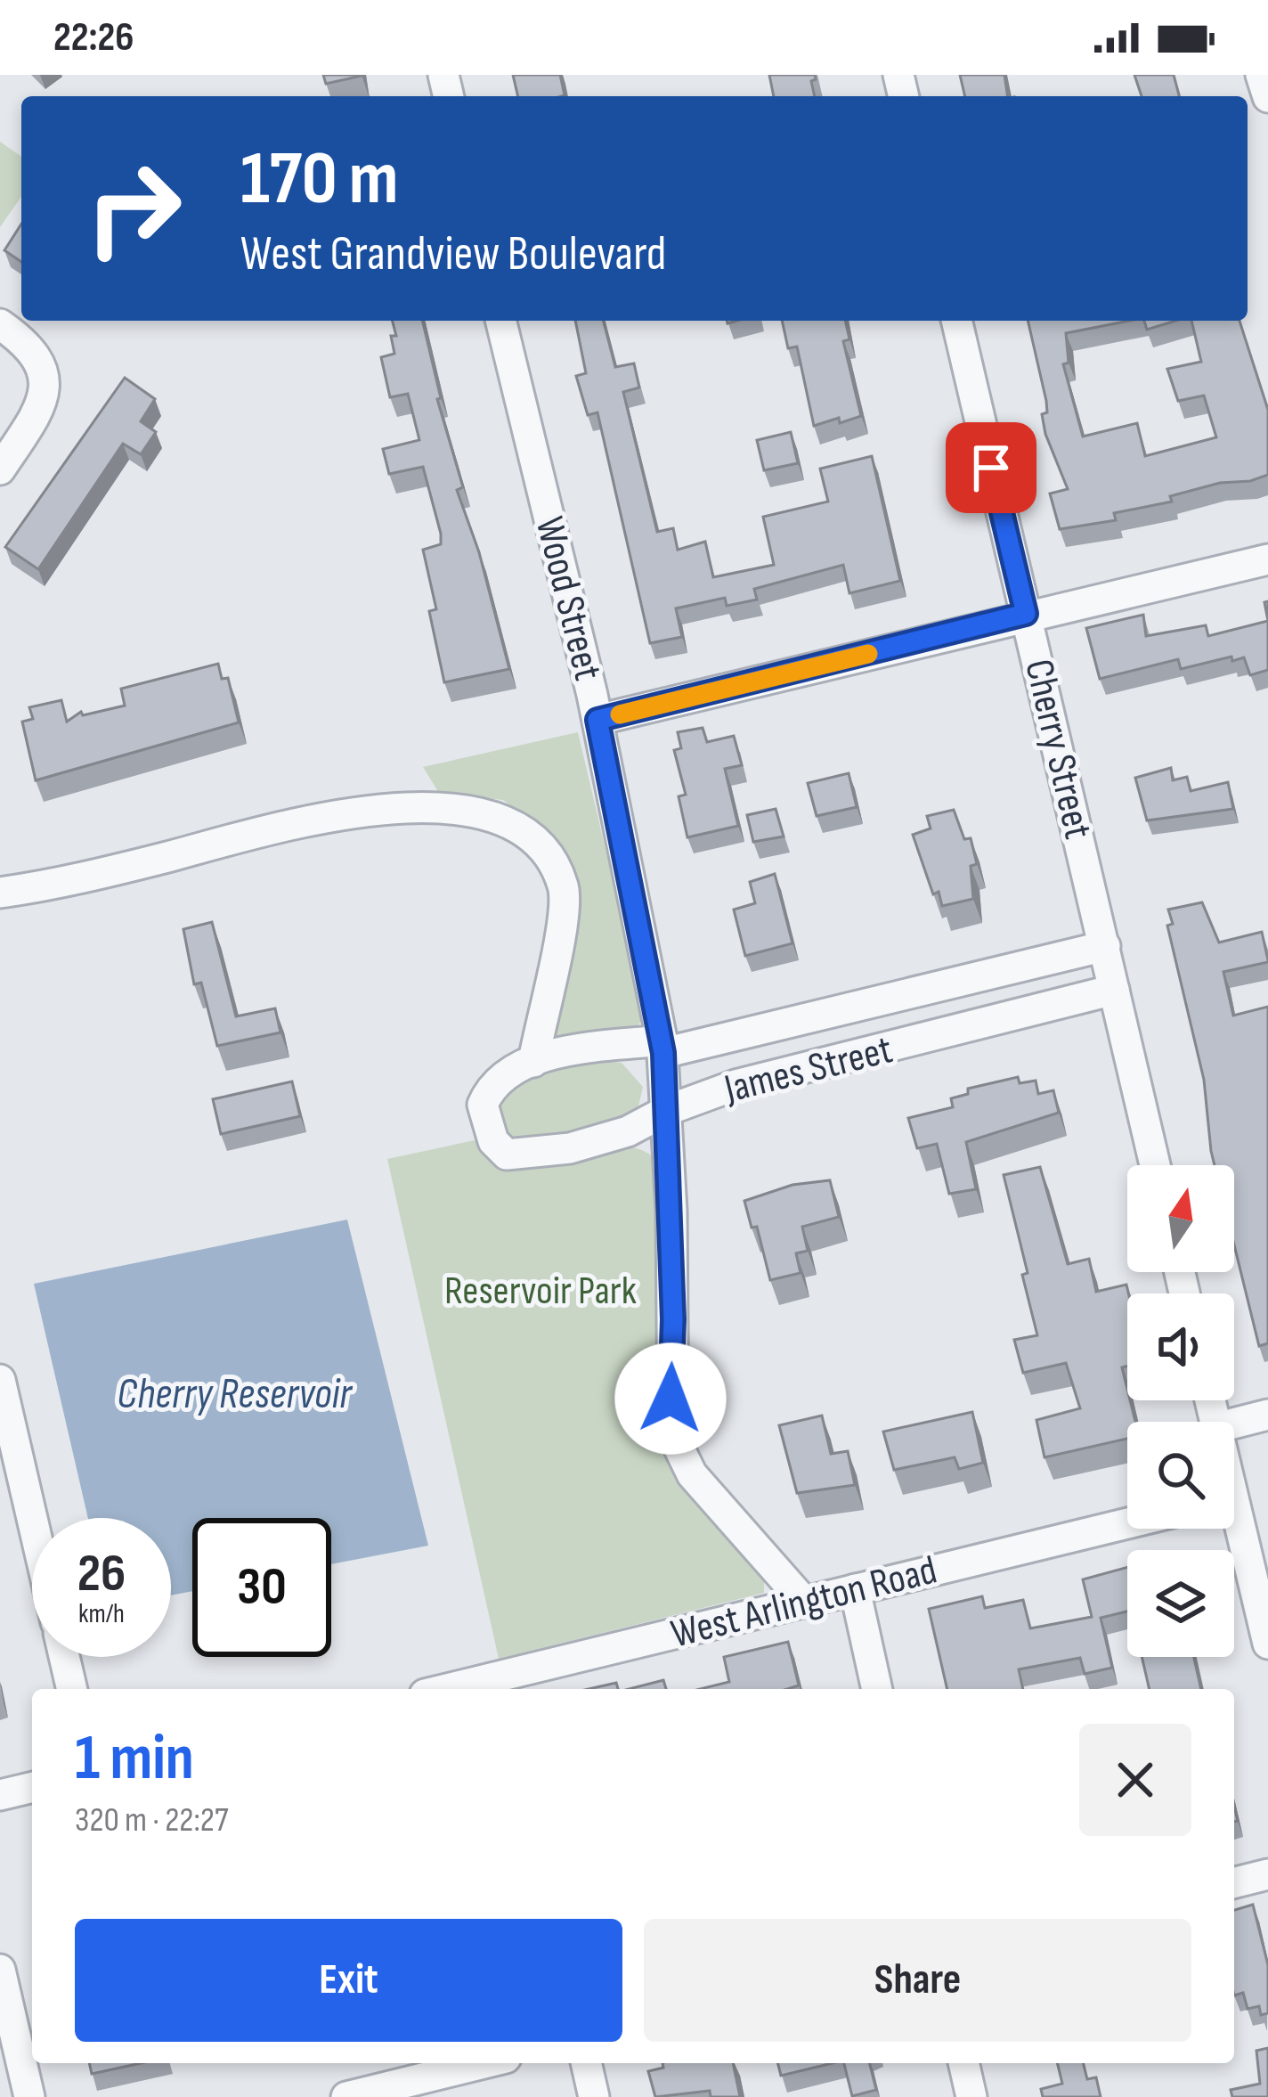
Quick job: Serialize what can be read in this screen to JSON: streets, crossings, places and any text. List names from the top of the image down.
{
  "streets": {
    "street": [
      "Wood Street",
      "Cherry Street",
      "James Street",
      "West Arlington Road"
    ]
  },
  "crossings": [
    ["Wood Street", "James Street"],
    ["Wood Street", "West Arlington Road"],
    ["Cherry Street", "James Street"]
  ],
  "water": ["Cherry Reservoir"],
  "parks": ["Reservoir Park"],
  "north": "top",
  "page": {
    "status": "22:26",
    "turn": ["170 m", "West Grandview Boulevard"],
    "speed": "26 km/h",
    "limit": "30",
    "heading": ["1 min", "320 m · 22:27"],
    "buttons": ["Exit", "Share"]
  }
}
